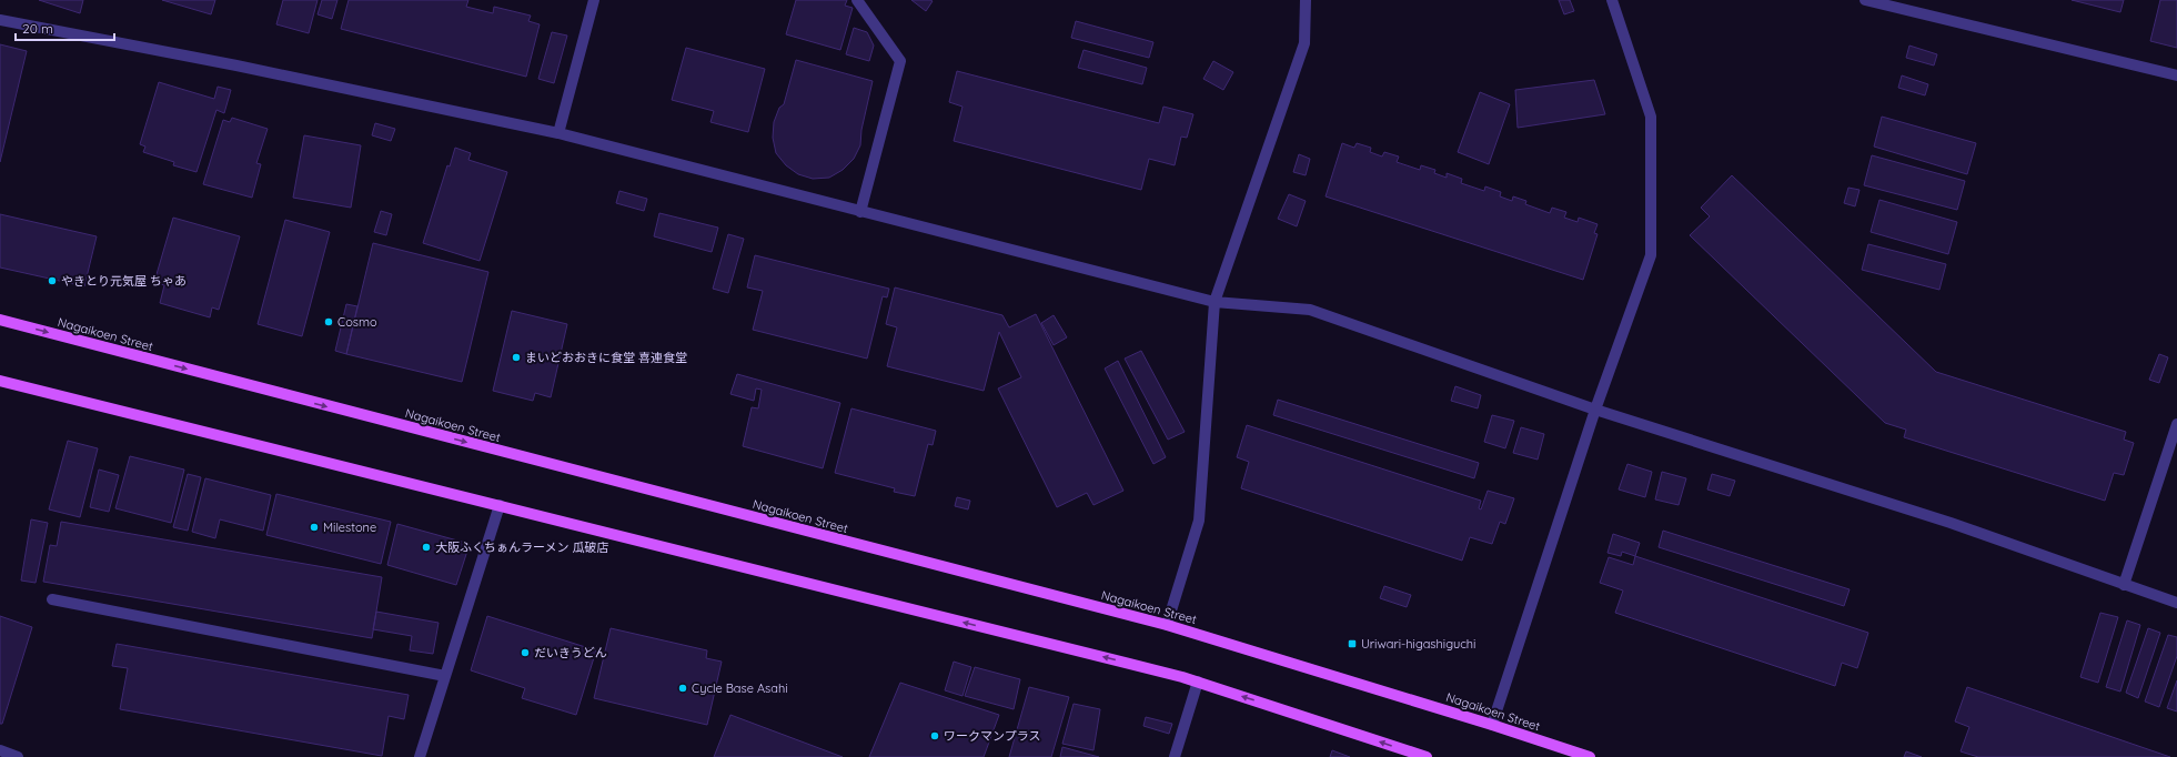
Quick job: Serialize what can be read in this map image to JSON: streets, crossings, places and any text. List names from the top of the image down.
{
  "streets": {
    "main road": ["Nagaikoen Street"]
  },
  "places": {
    "other": [
      "やきとり元気屋 ちゃあ",
      "Cosmo",
      "まいどおおきに食堂 喜連食堂",
      "Milestone",
      "大阪ふくちぁんラーメン 瓜破店",
      "だいきうどん",
      "Cycle Base Asahi",
      "ワークマンプラス"
    ],
    "transit": ["Uriwari-higashiguchi"]
  },
  "scale_bar": "20 m"
}
